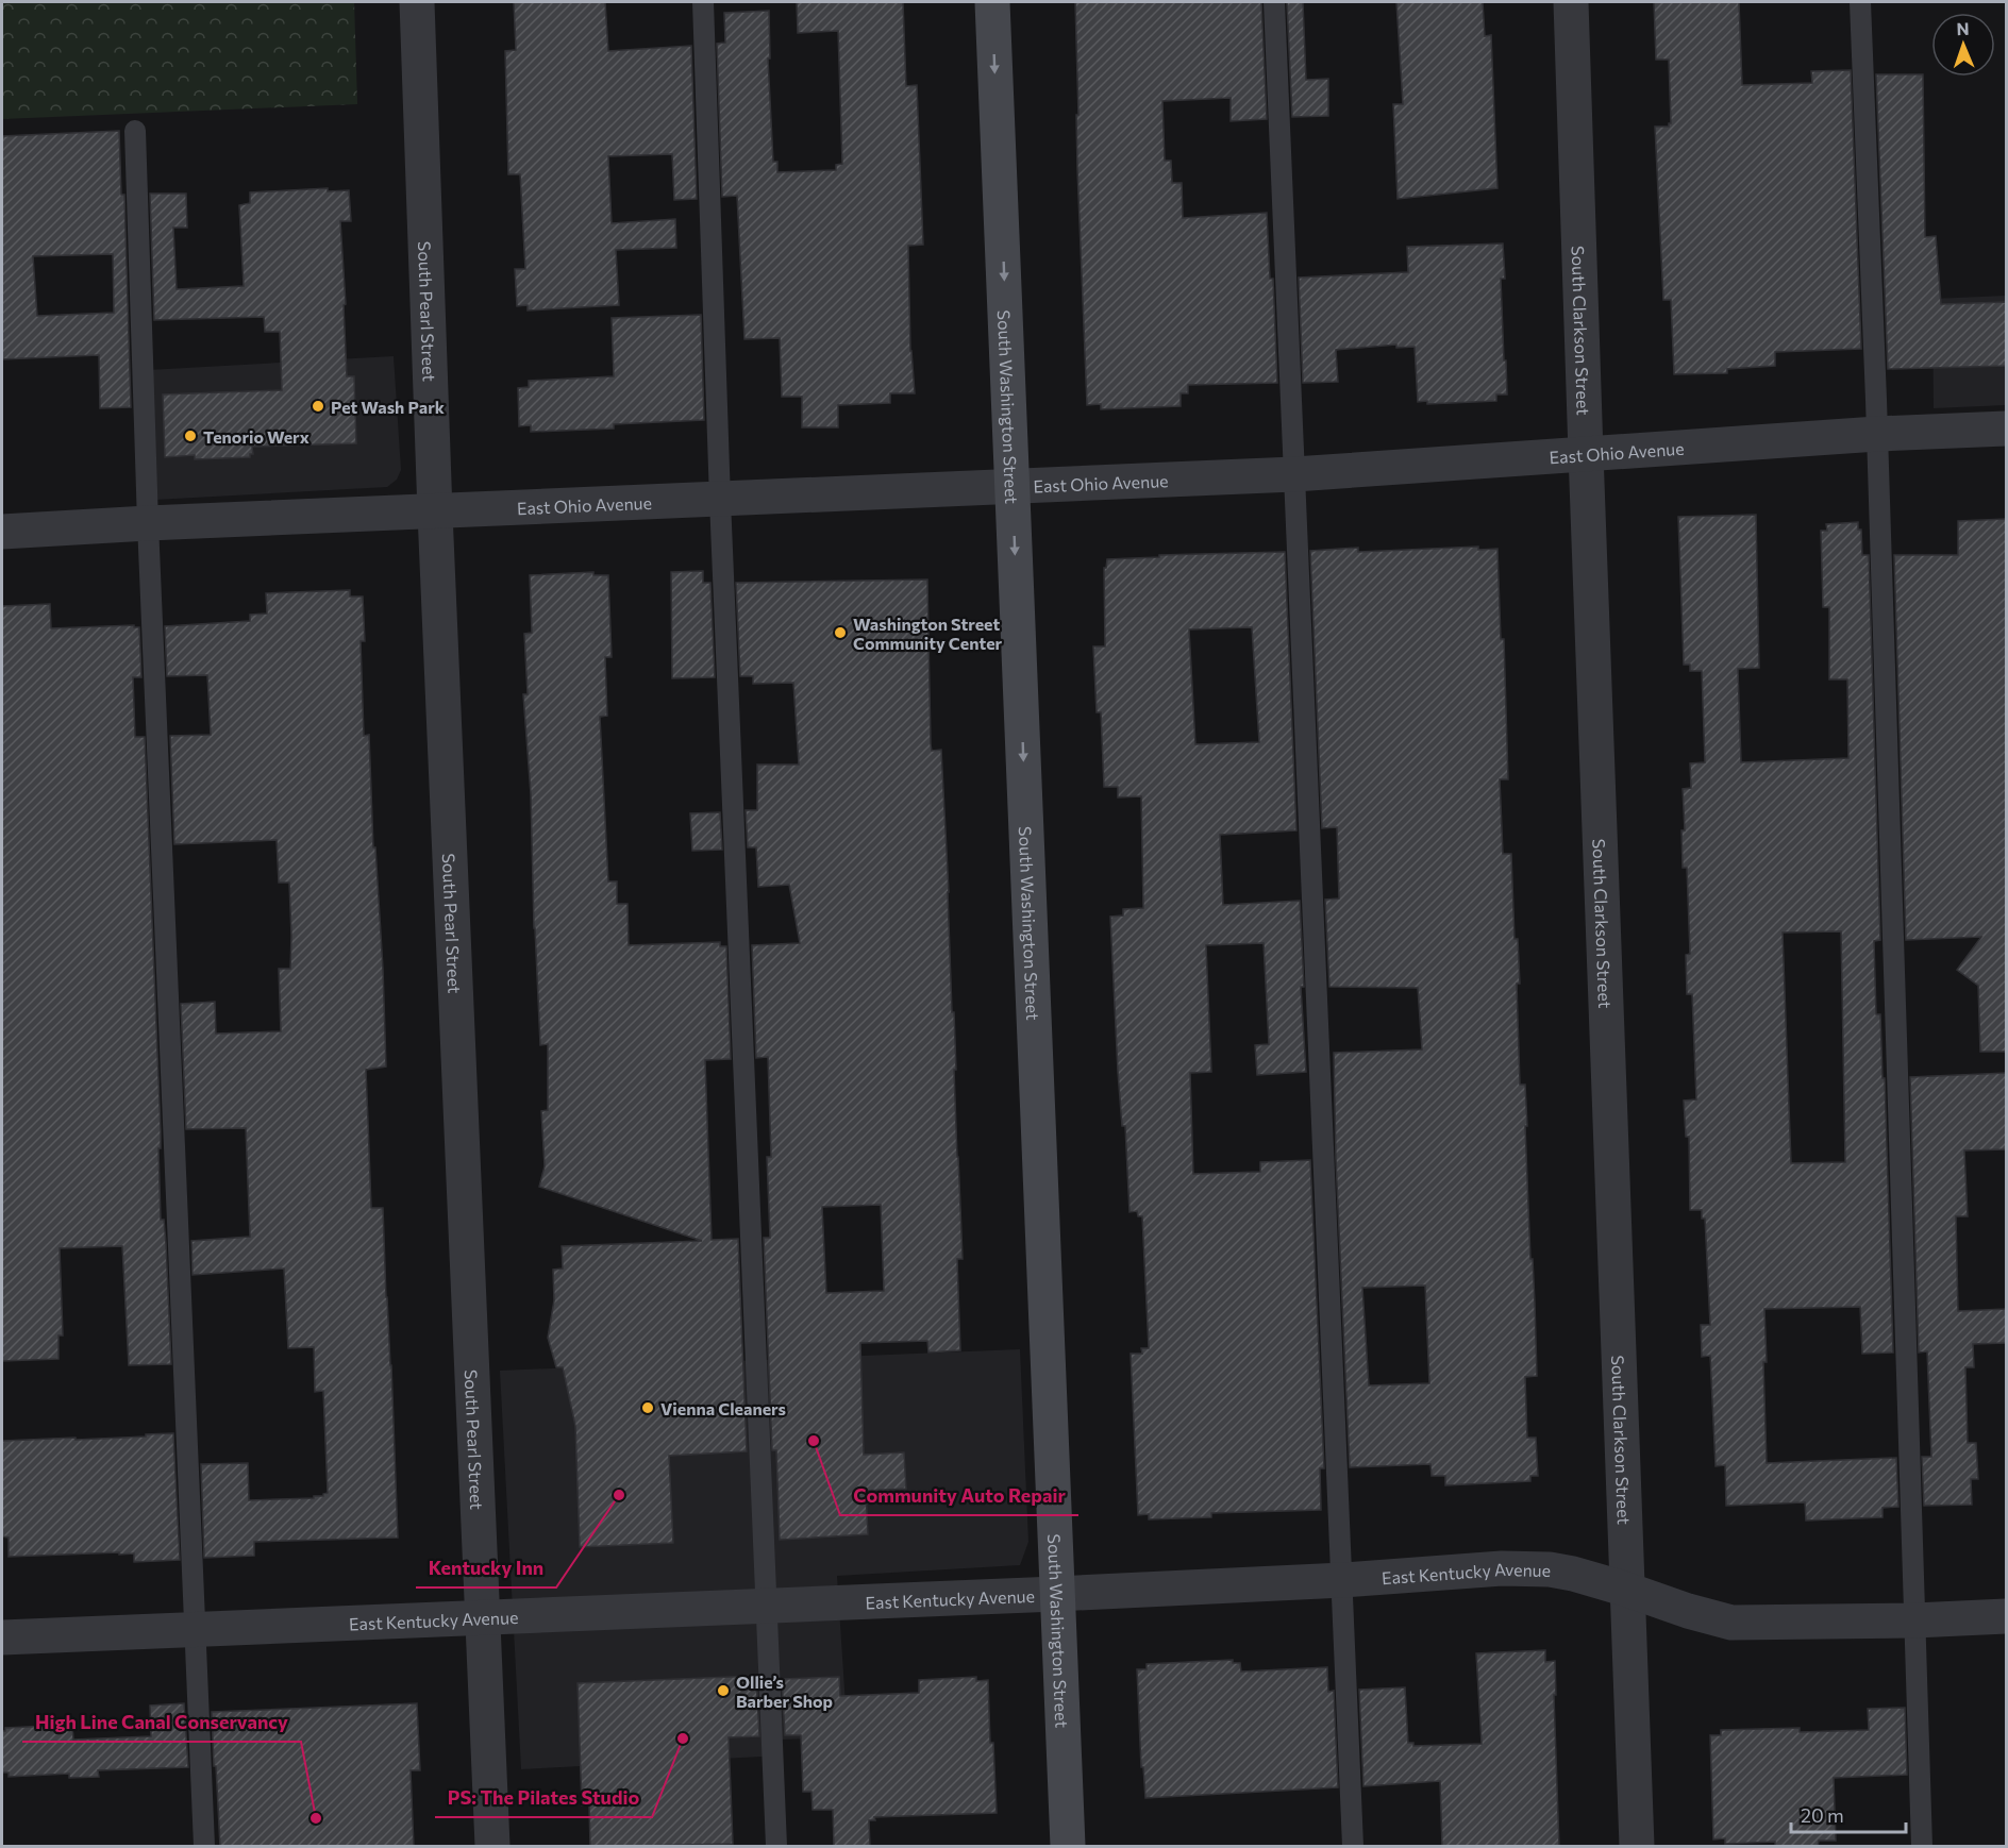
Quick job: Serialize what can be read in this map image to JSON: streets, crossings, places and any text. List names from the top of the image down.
{
  "streets": {
    "street": [
      "South Pearl Street",
      "South Clarkson Street",
      "South Washington Street",
      "East Ohio Avenue",
      "East Kentucky Avenue"
    ]
  },
  "crossings": [
    ["South Pearl Street", "East Ohio Avenue"],
    ["South Pearl Street", "East Kentucky Avenue"],
    ["South Clarkson Street", "East Ohio Avenue"],
    ["South Clarkson Street", "East Kentucky Avenue"],
    ["South Washington Street", "East Ohio Avenue"],
    ["South Washington Street", "East Kentucky Avenue"]
  ],
  "one_way": ["South Washington Street"],
  "places": [
    "Pet Wash Park",
    "Tenorio Werx",
    "Washington Street Community Center",
    "Vienna Cleaners",
    "Community Auto Repair",
    "Kentucky Inn",
    "Ollie’s Barber Shop",
    "PS: The Pilates Studio",
    "High Line Canal Conservancy"
  ],
  "scale_bar": "20 m",
  "north": "top"
}
